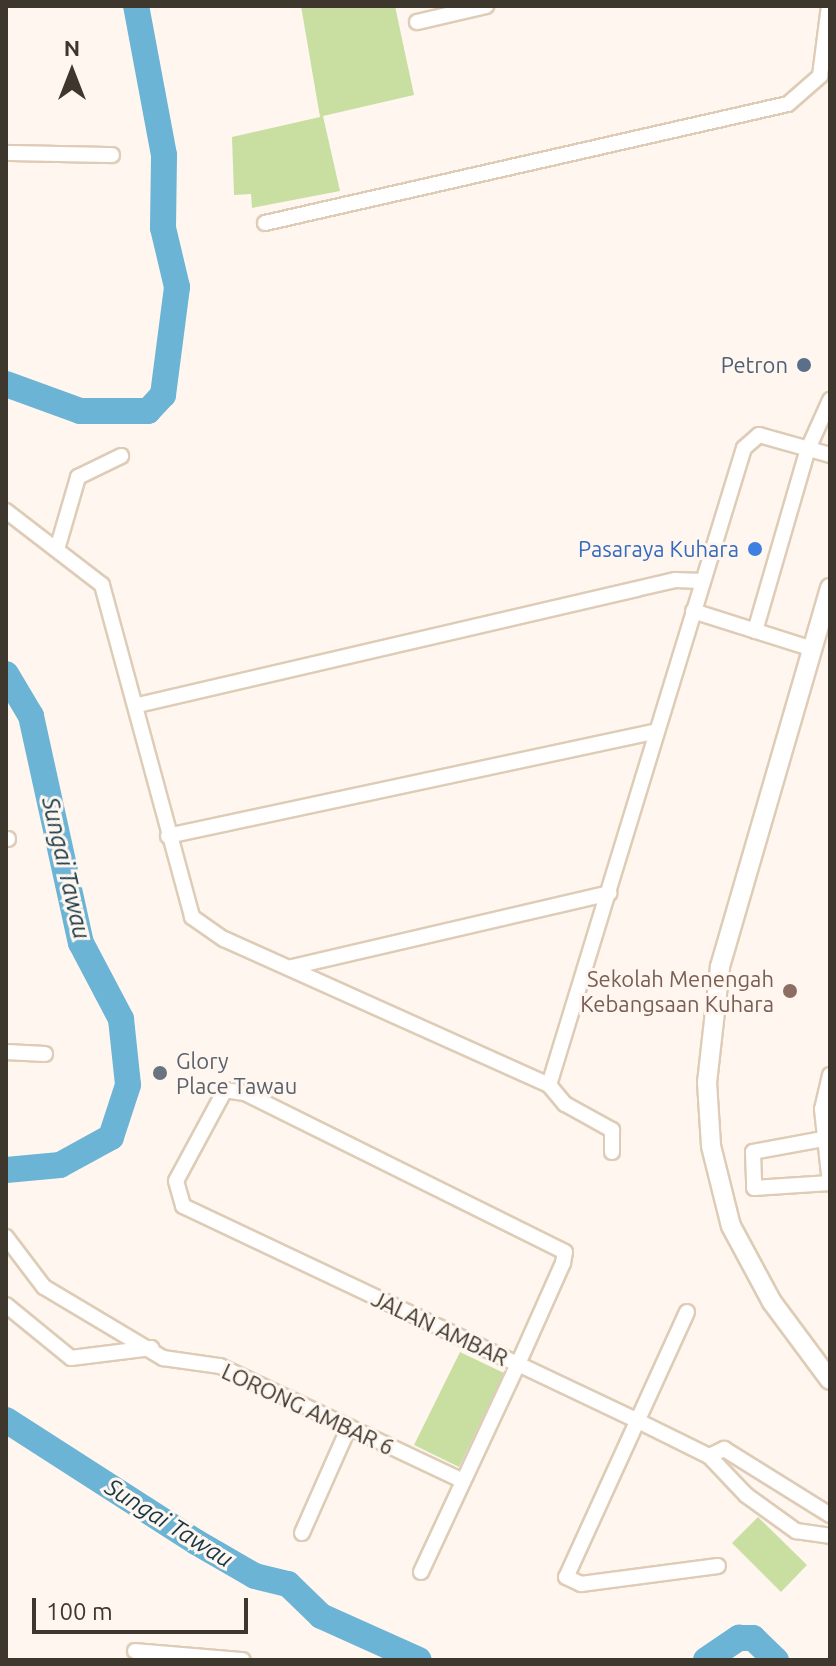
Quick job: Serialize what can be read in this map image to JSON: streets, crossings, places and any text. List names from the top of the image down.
{
  "streets": {
    "street": ["JALAN AMBAR", "LORONG AMBAR 6"]
  },
  "water": ["Sungai Tawau"],
  "places": [
    "Petron",
    "Pasaraya Kuhara",
    "Sekolah Menengah Kebangsaan Kuhara",
    "Glory Place Tawau"
  ],
  "scale_bar": "100 m",
  "north": "top"
}
